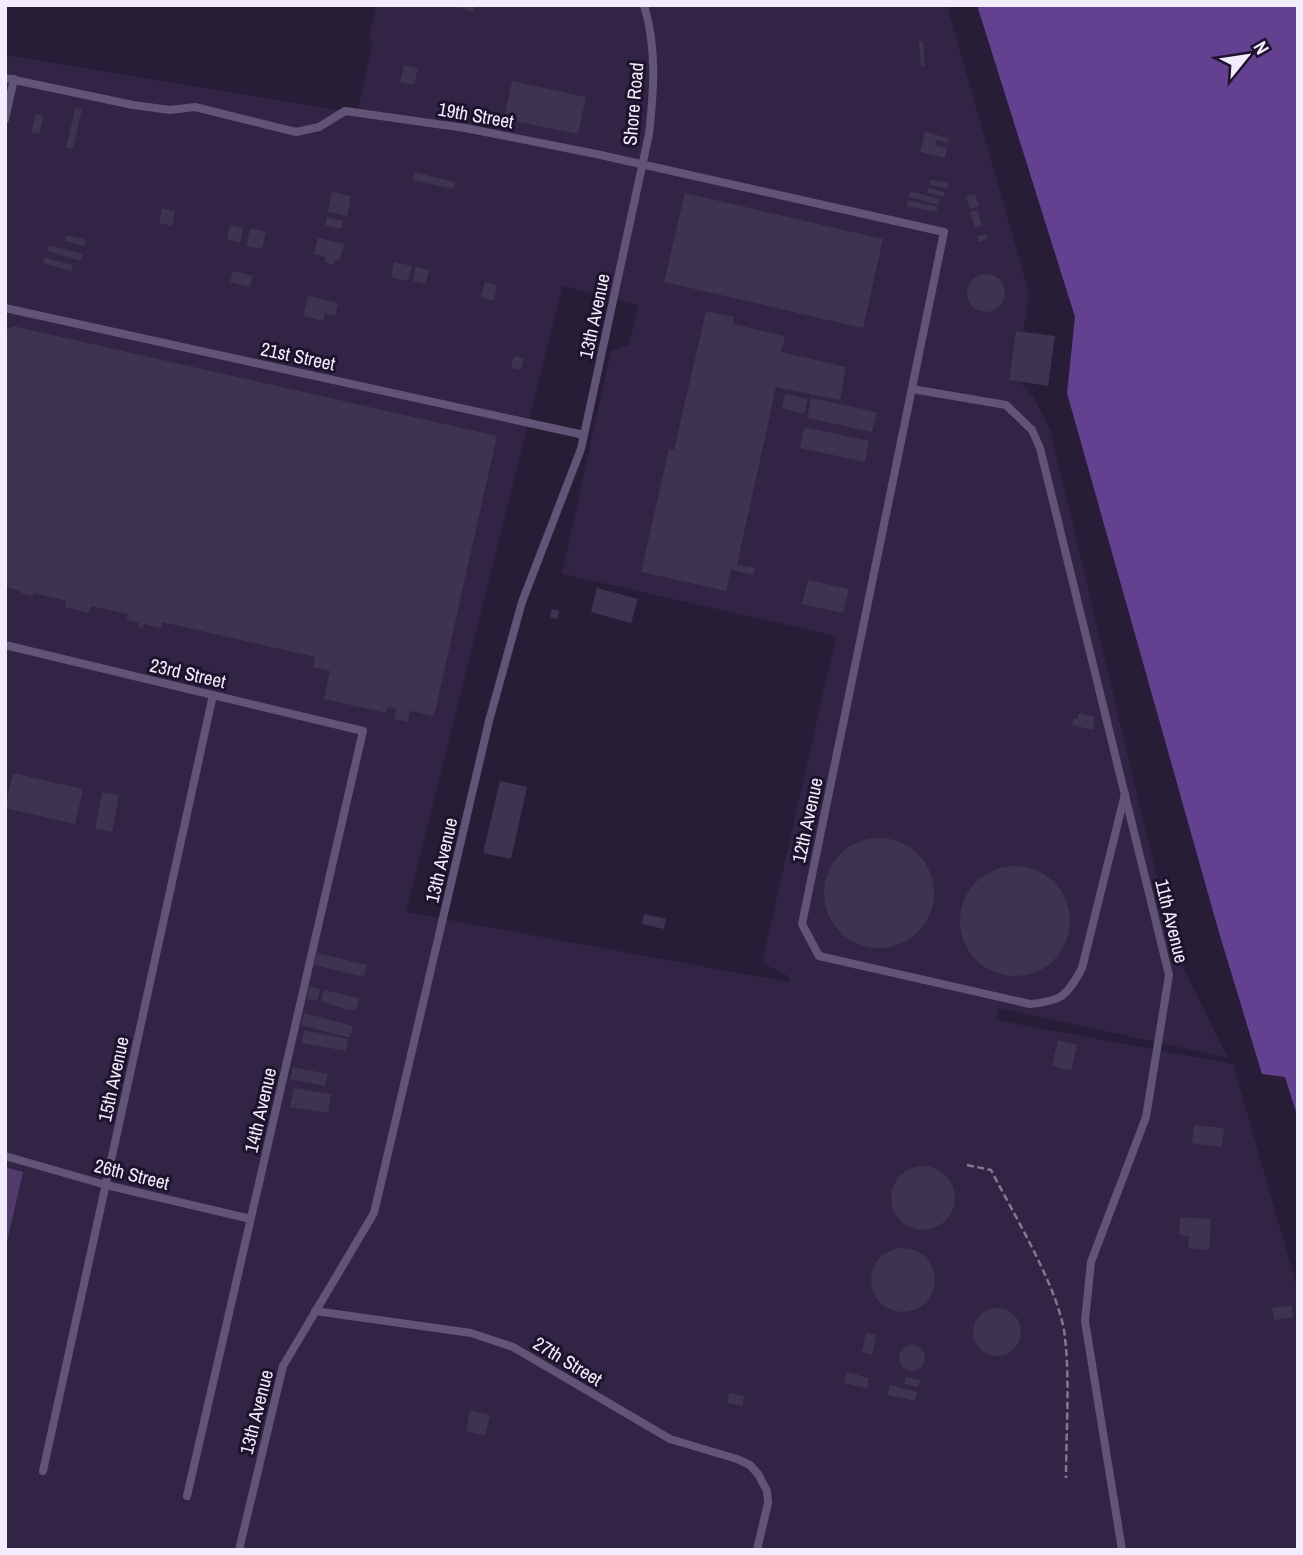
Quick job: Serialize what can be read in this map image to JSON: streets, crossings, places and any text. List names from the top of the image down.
{
  "streets": {
    "lane": [
      "Shore Road",
      "19th Street",
      "13th Avenue",
      "21st Street",
      "23rd Street",
      "12th Avenue",
      "11th Avenue",
      "15th Avenue",
      "14th Avenue",
      "26th Street",
      "27th Street"
    ]
  },
  "crossings": [
    ["Shore Road", "19th Street"],
    ["Shore Road", "13th Avenue"],
    ["19th Street", "13th Avenue"],
    ["19th Street", "12th Avenue"],
    ["13th Avenue", "21st Street"],
    ["13th Avenue", "27th Street"],
    ["23rd Street", "15th Avenue"],
    ["23rd Street", "14th Avenue"],
    ["12th Avenue", "11th Avenue"],
    ["15th Avenue", "26th Street"],
    ["14th Avenue", "26th Street"]
  ],
  "north": "top right"
}
